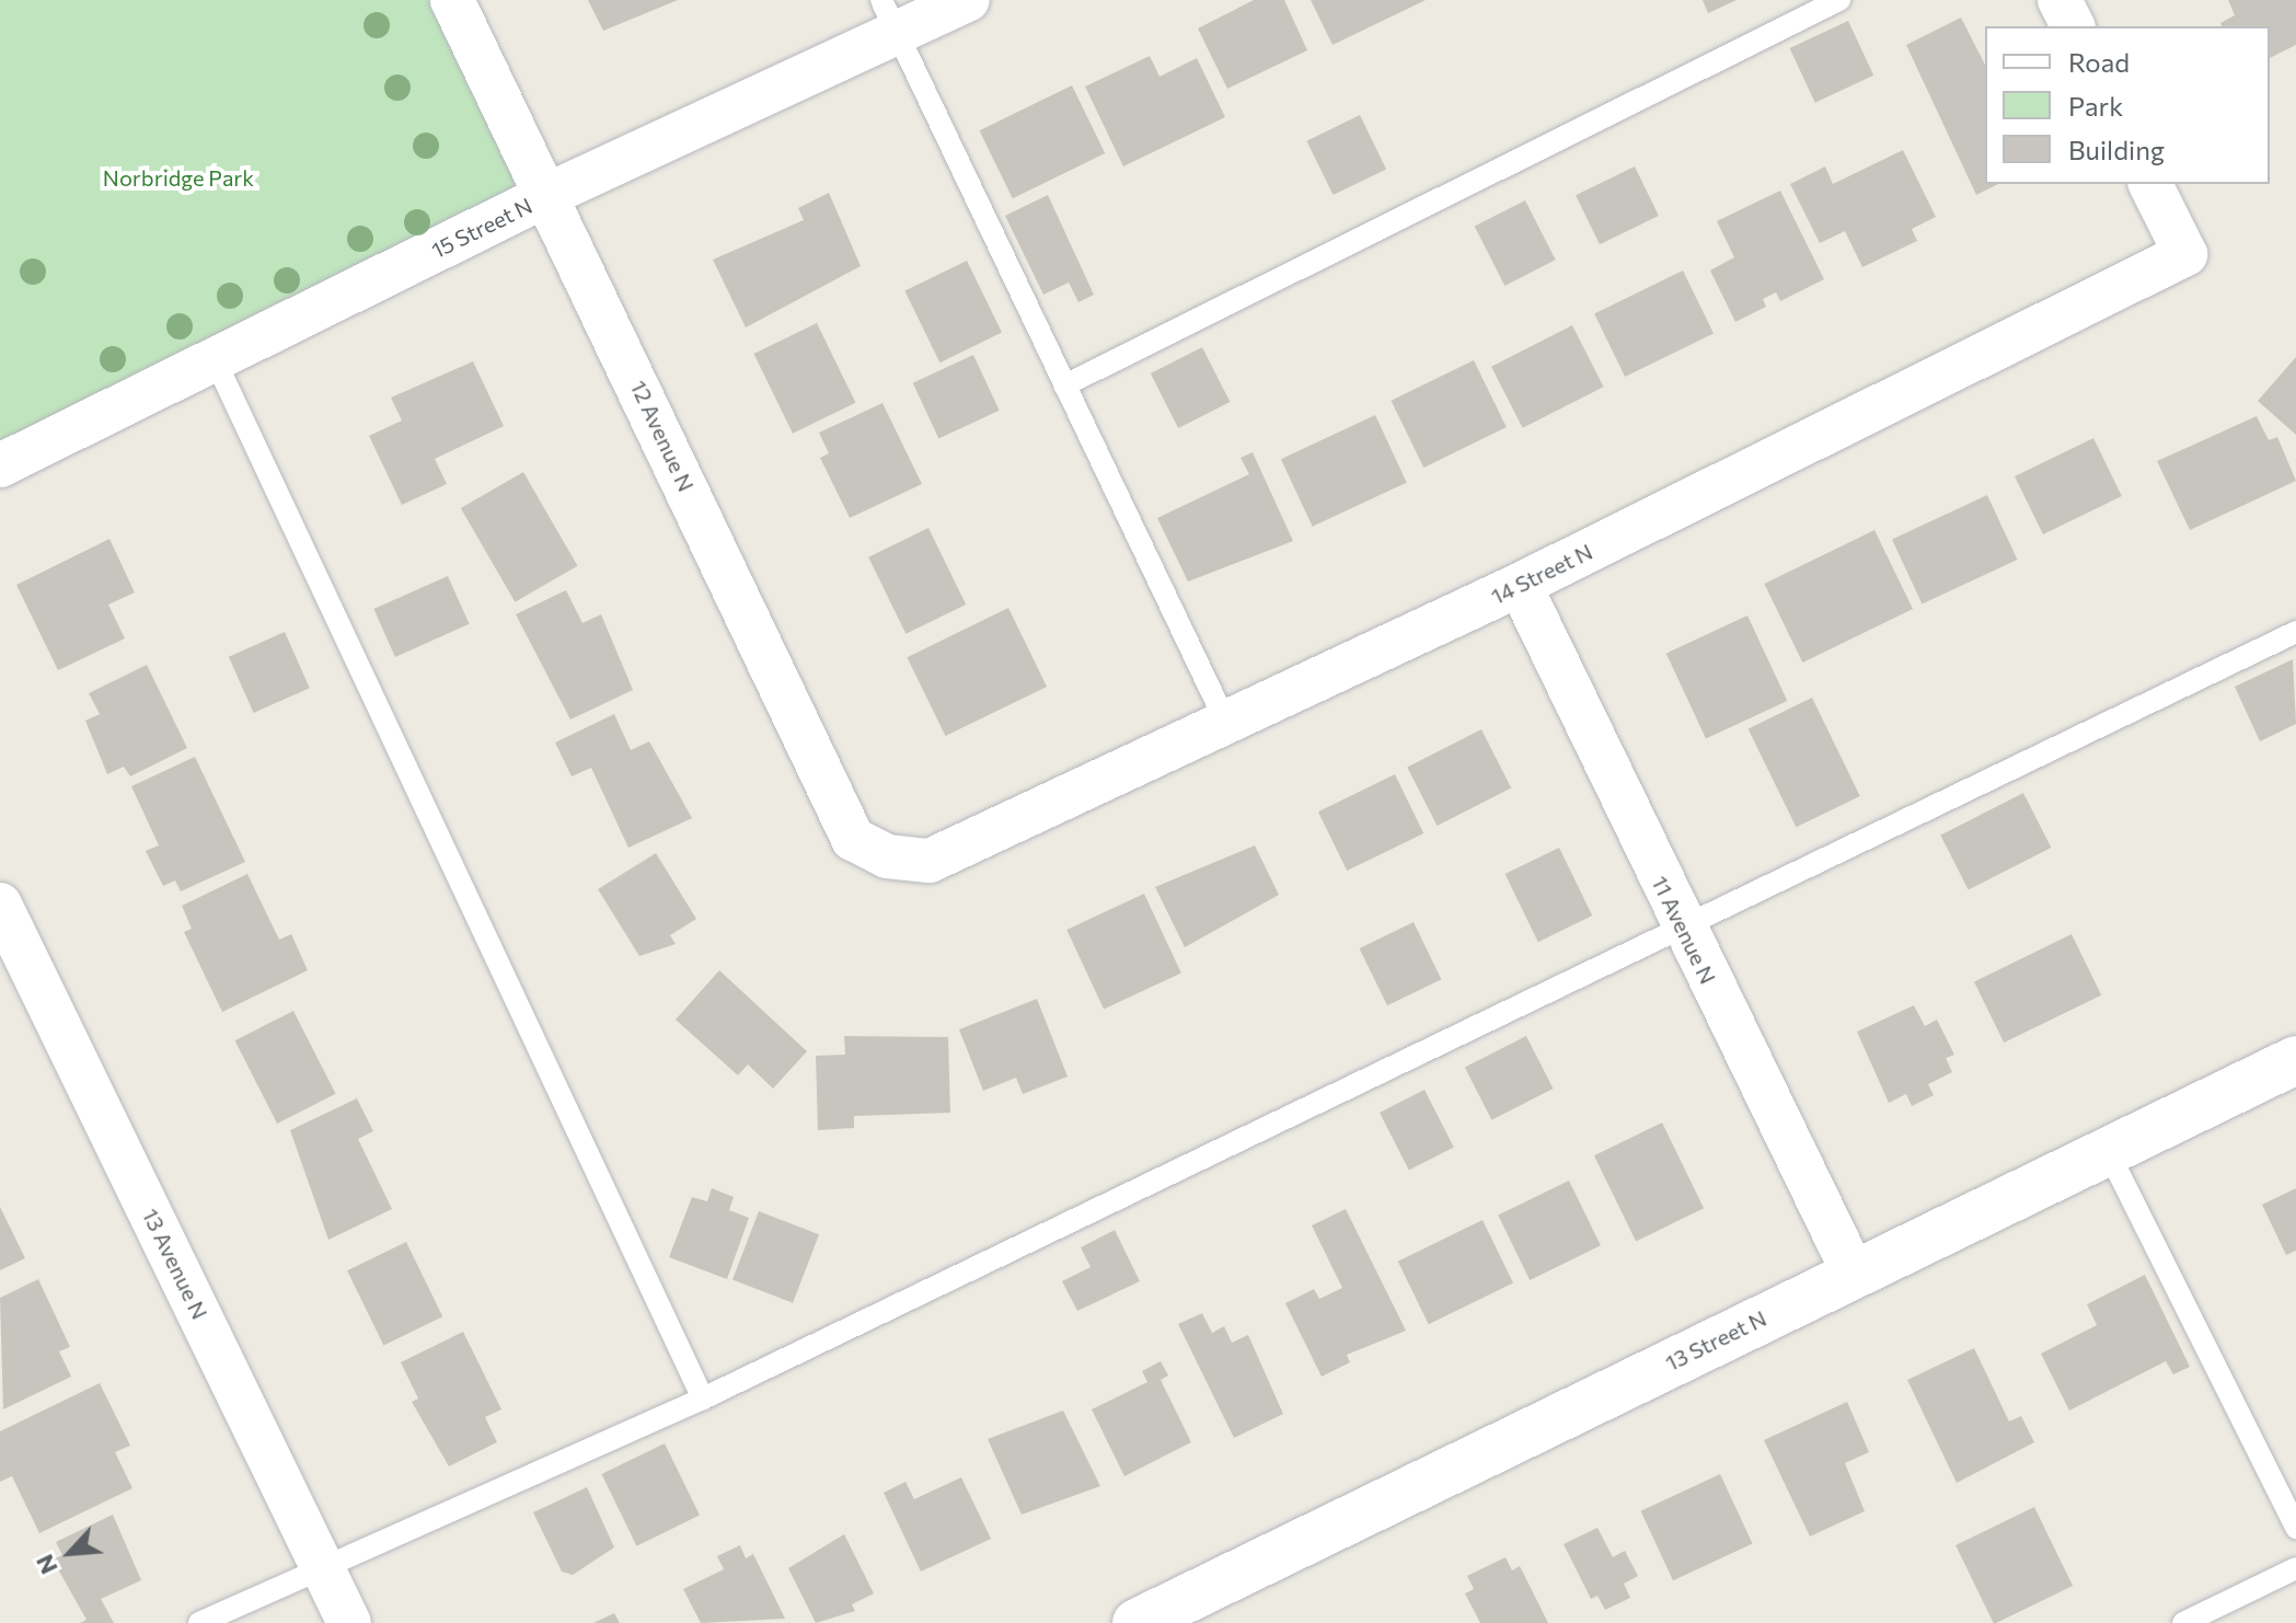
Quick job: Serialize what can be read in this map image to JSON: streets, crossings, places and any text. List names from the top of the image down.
{
  "streets": {
    "street": [
      "15 Street N",
      "12 Avenue N",
      "14 Street N",
      "11 Avenue N",
      "13 Avenue N",
      "13 Street N"
    ]
  },
  "crossings": [
    ["15 Street N", "12 Avenue N"],
    ["12 Avenue N", "14 Street N"],
    ["14 Street N", "11 Avenue N"],
    ["11 Avenue N", "13 Street N"]
  ],
  "parks": ["Norbridge Park"],
  "legend": ["Road", "Park", "Building"],
  "north": "bottom left"
}
